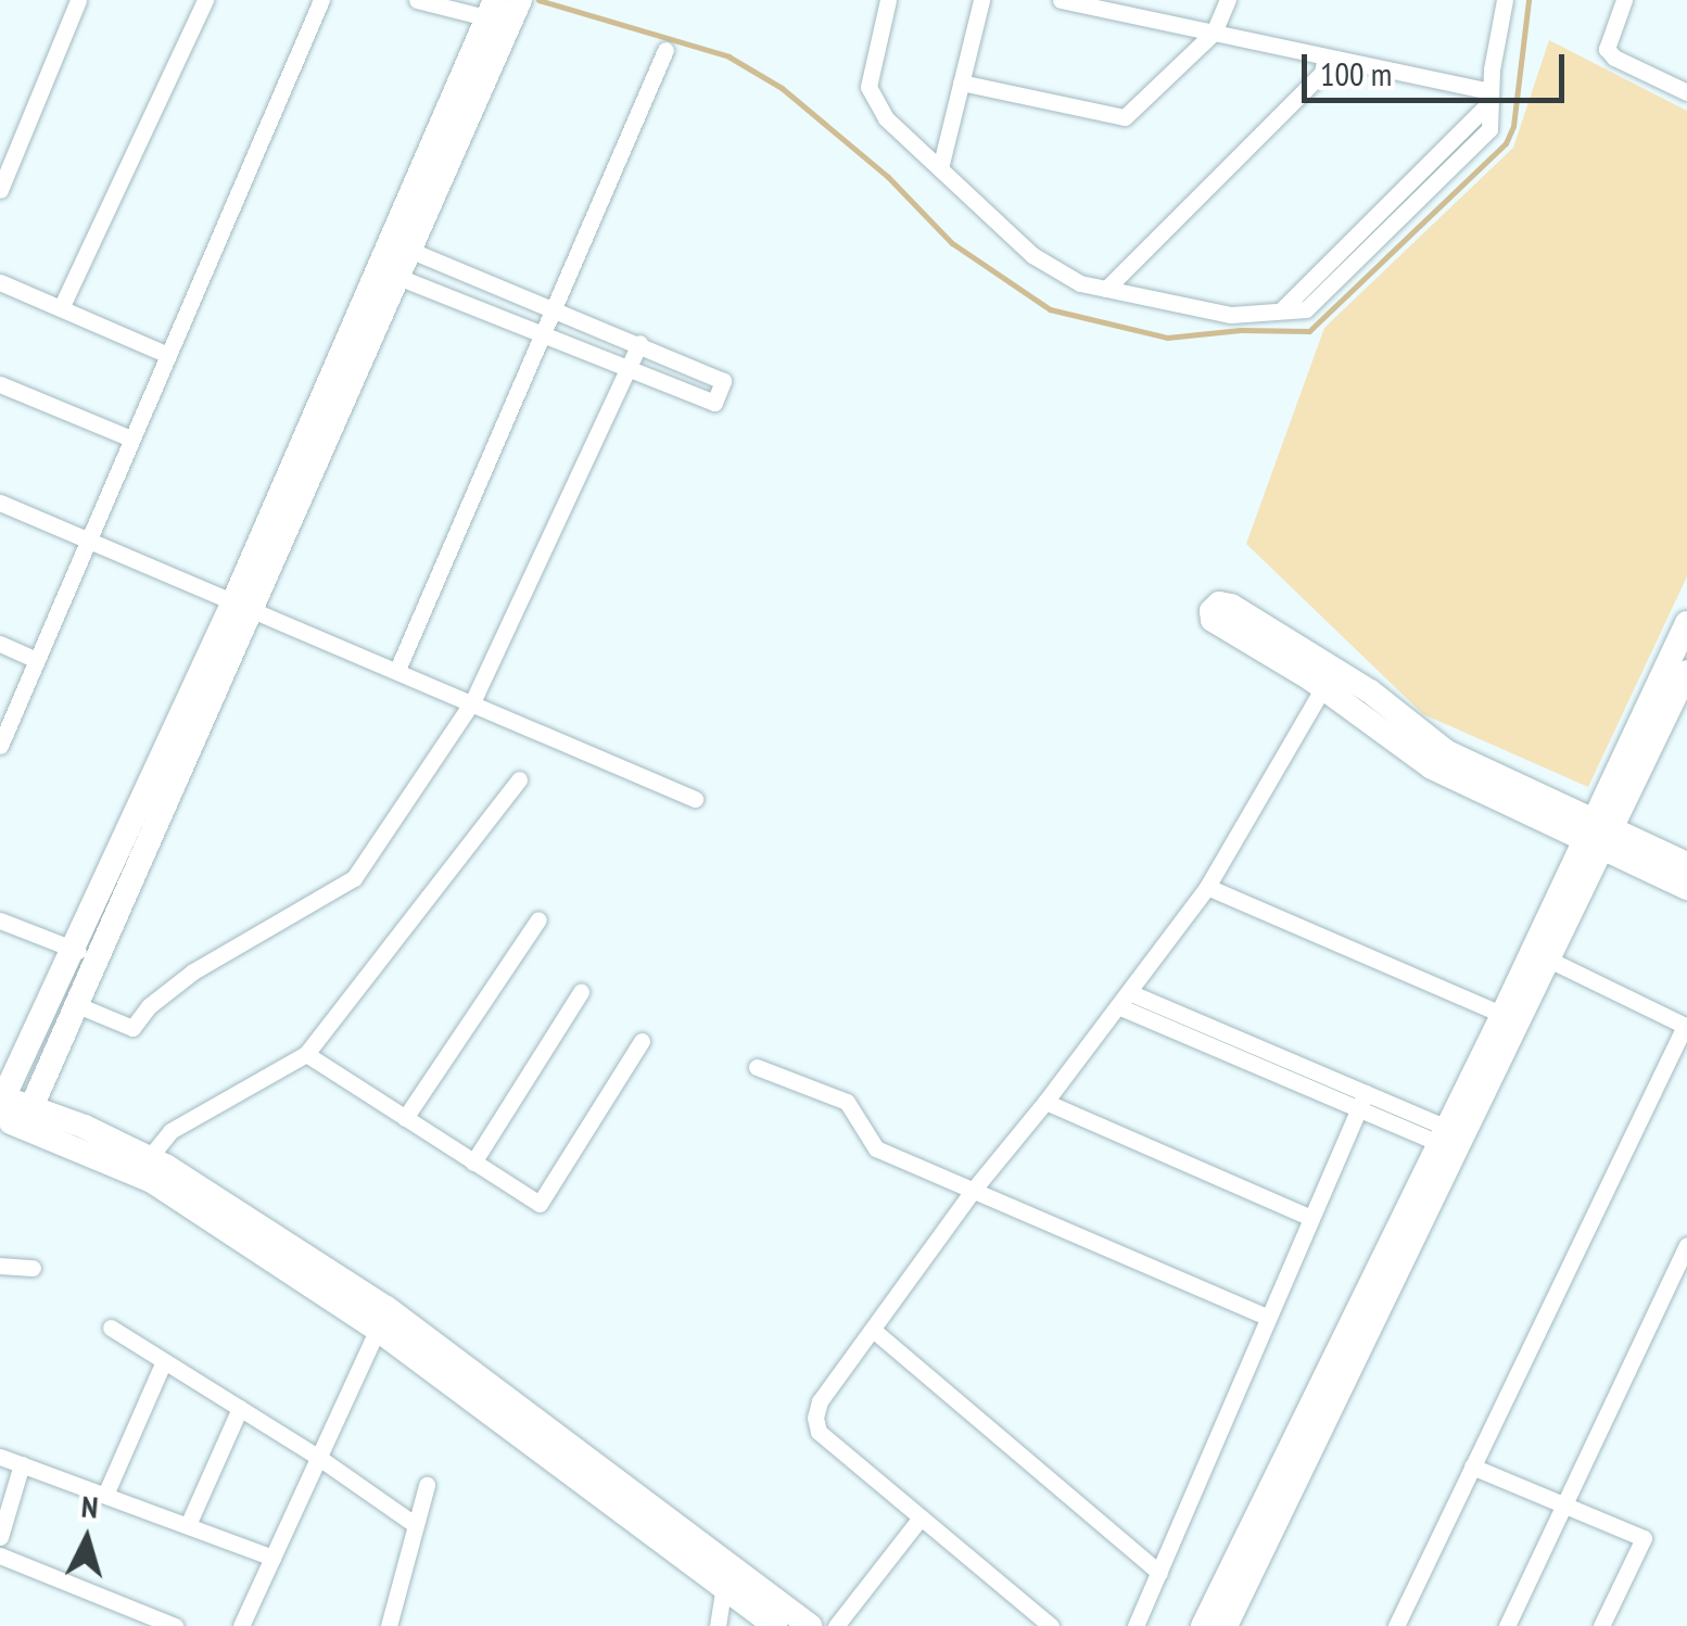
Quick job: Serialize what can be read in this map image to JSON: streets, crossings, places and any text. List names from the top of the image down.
{
  "scale_bar": "100 m",
  "north": "top"
}
